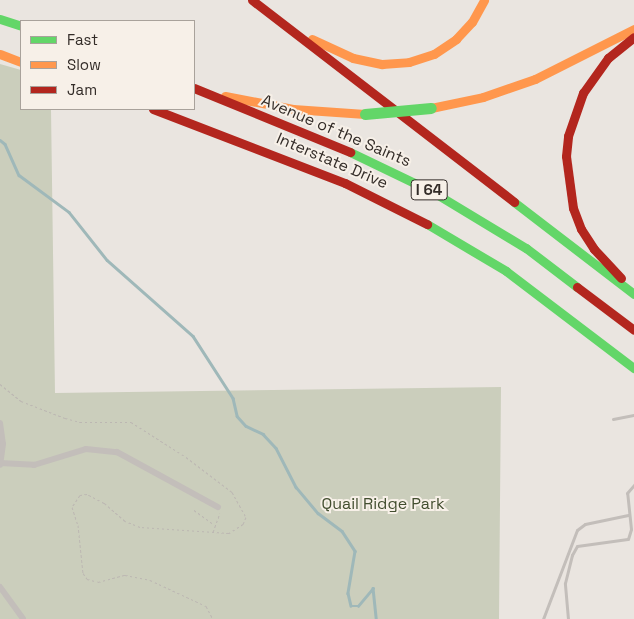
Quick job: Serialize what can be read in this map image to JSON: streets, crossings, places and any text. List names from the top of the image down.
{
  "streets": {
    "main road": ["Avenue of the Saints", "Interstate Drive", "I 64"]
  },
  "parks": ["Quail Ridge Park"],
  "legend": ["Fast", "Slow", "Jam"]
}
